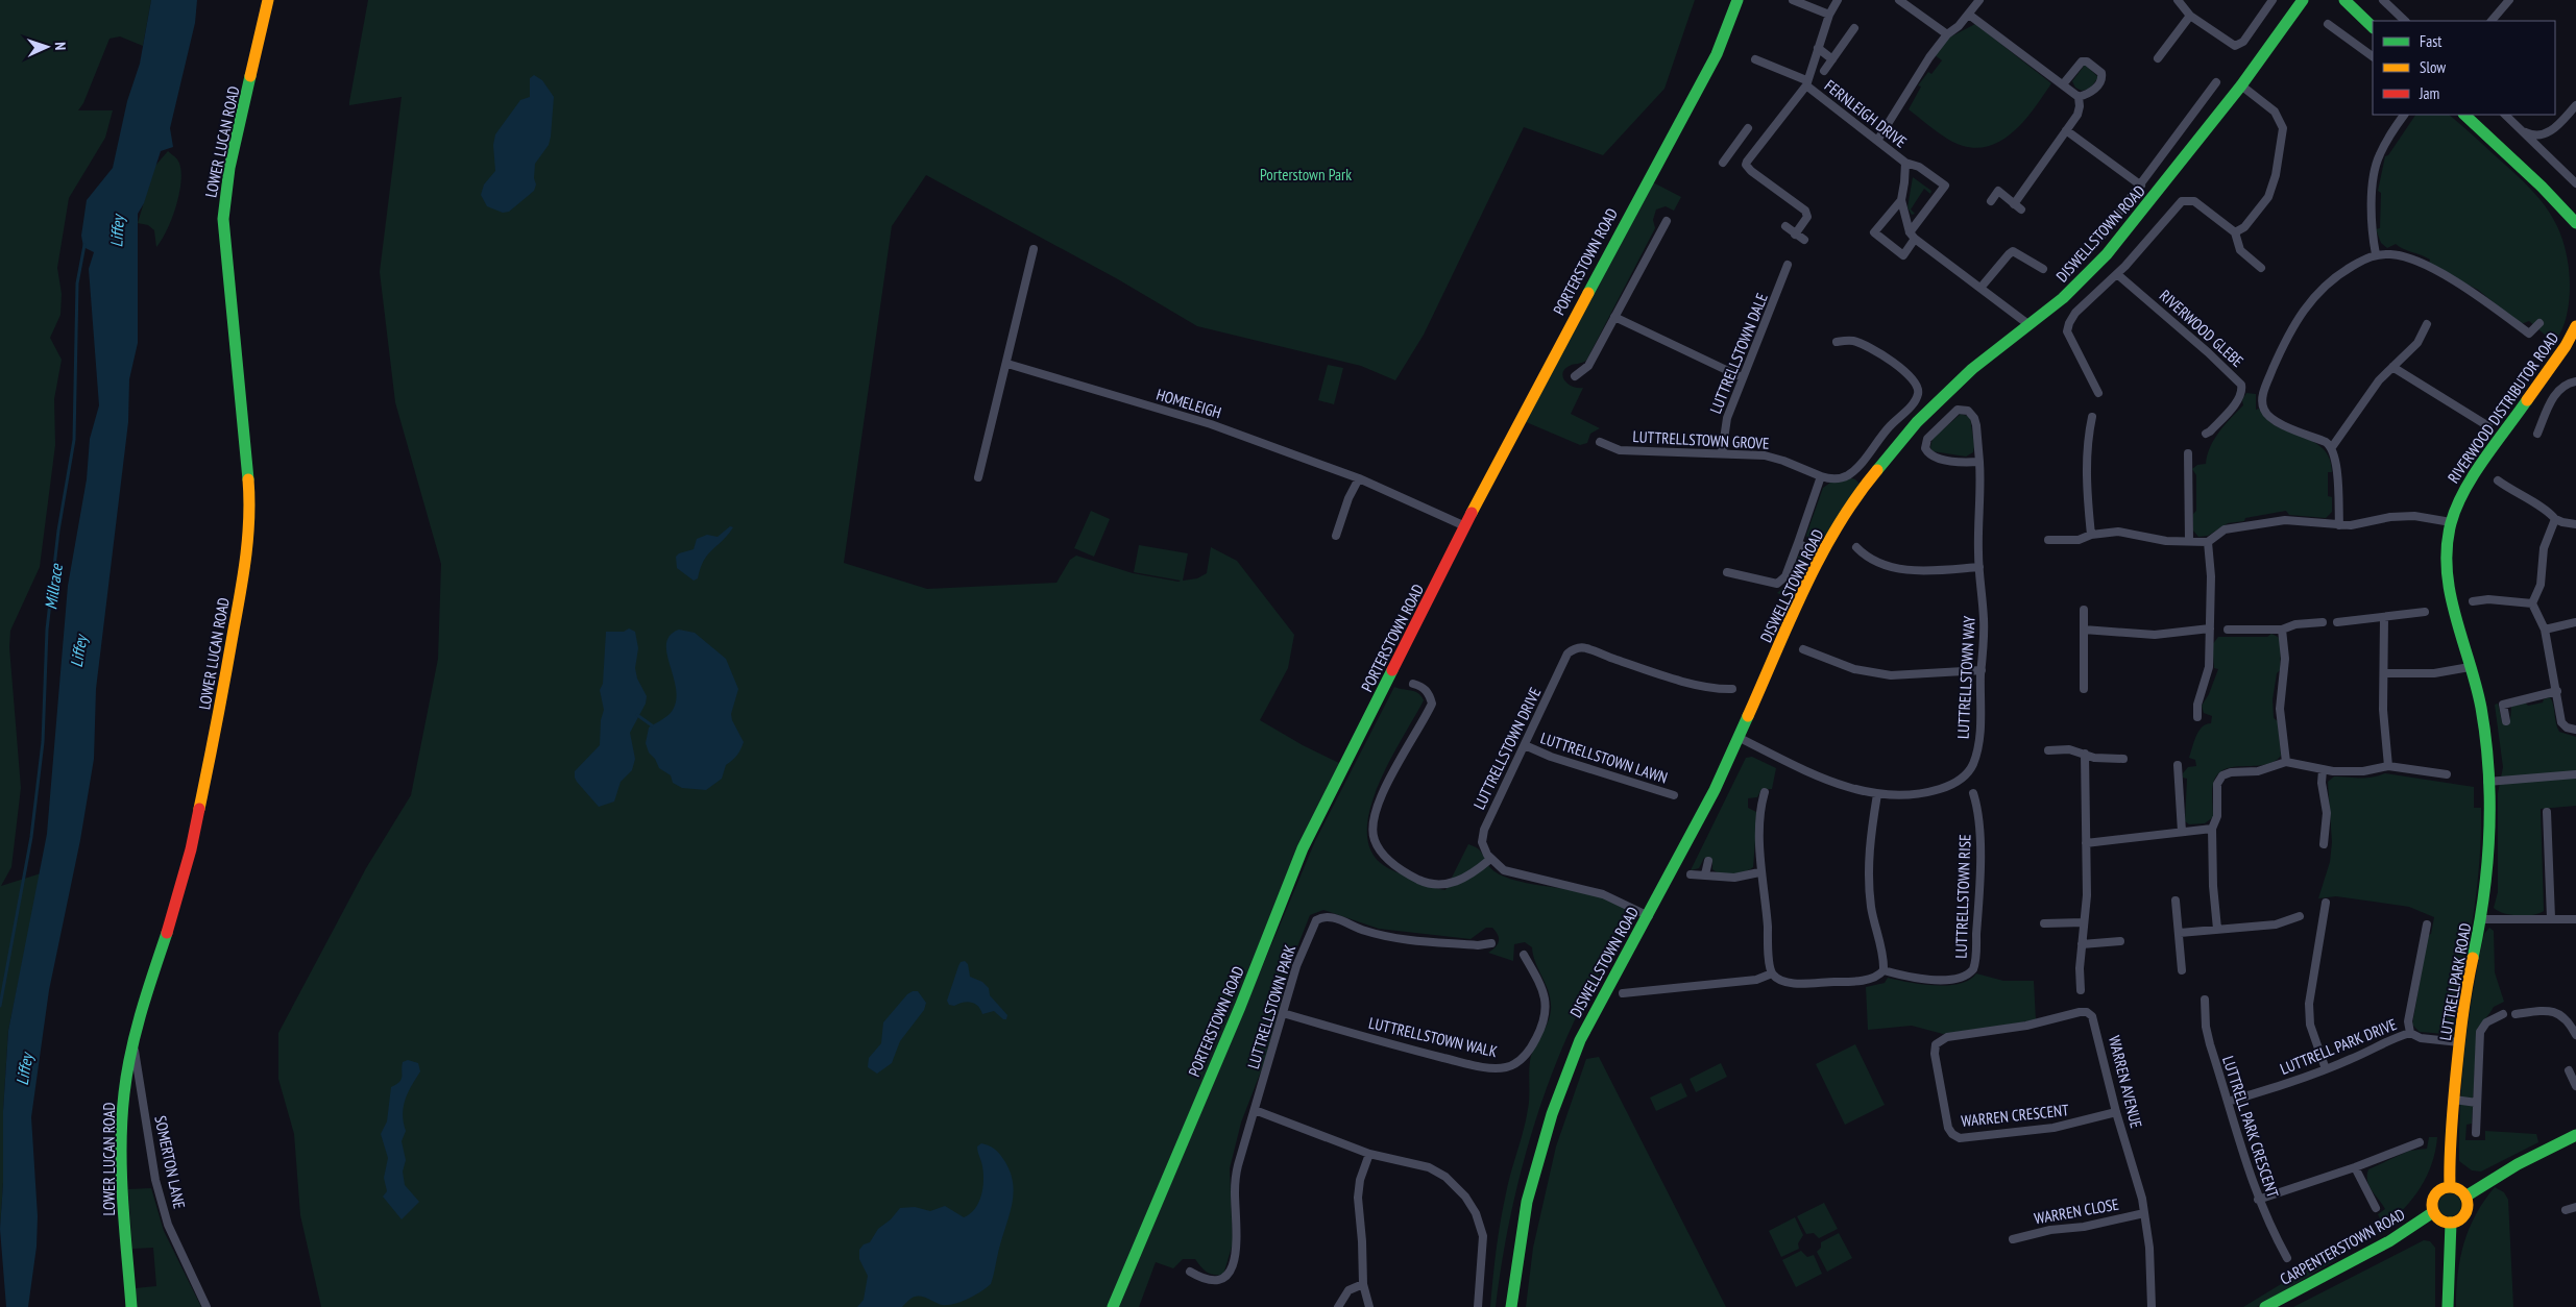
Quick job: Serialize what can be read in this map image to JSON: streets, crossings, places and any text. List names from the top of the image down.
{
  "streets": {
    "street": [
      "FERNLEIGH DRIVE",
      "LOWER LUCAN ROAD",
      "DISWELLSTOWN ROAD",
      "PORTERSTOWN ROAD",
      "RIVERWOOD GLEBE",
      "LUTTRELLSTOWN DALE",
      "HOMELEIGH",
      "RIVERWOOD DISTRIBUTOR ROAD",
      "LUTTRELLSTOWN GROVE",
      "LUTTRELLSTOWN WAY",
      "LUTTRELLSTOWN DRIVE",
      "LUTTRELLSTOWN LAWN",
      "LUTTRELLSTOWN RISE",
      "LUTTRELLPARK ROAD",
      "LUTTRELLSTOWN PARK",
      "LUTTRELLSTOWN WALK",
      "LUTTRELL PARK DRIVE",
      "WARREN AVENUE",
      "WARREN CRESCENT",
      "LUTTRELL PARK CRESCENT",
      "SOMERTON LANE",
      "WARREN CLOSE",
      "CARPENTERSTOWN ROAD"
    ]
  },
  "crossings": [
    ["LOWER LUCAN ROAD", "SOMERTON LANE"],
    ["DISWELLSTOWN ROAD", "LUTTRELLSTOWN WAY"],
    ["PORTERSTOWN ROAD", "HOMELEIGH"],
    ["LUTTRELLSTOWN DALE", "LUTTRELLSTOWN GROVE"],
    ["RIVERWOOD DISTRIBUTOR ROAD", "LUTTRELLPARK ROAD"],
    ["LUTTRELLSTOWN DRIVE", "LUTTRELLSTOWN LAWN"],
    ["LUTTRELLPARK ROAD", "LUTTRELL PARK DRIVE"],
    ["LUTTRELLPARK ROAD", "CARPENTERSTOWN ROAD"],
    ["LUTTRELLSTOWN PARK", "LUTTRELLSTOWN WALK"],
    ["LUTTRELL PARK DRIVE", "LUTTRELL PARK CRESCENT"],
    ["WARREN AVENUE", "WARREN CRESCENT"],
    ["WARREN AVENUE", "WARREN CLOSE"]
  ],
  "water": ["Liffey", "Millrace"],
  "parks": ["Porterstown Park"],
  "legend": ["Fast", "Slow", "Jam"],
  "north": "right"
}
